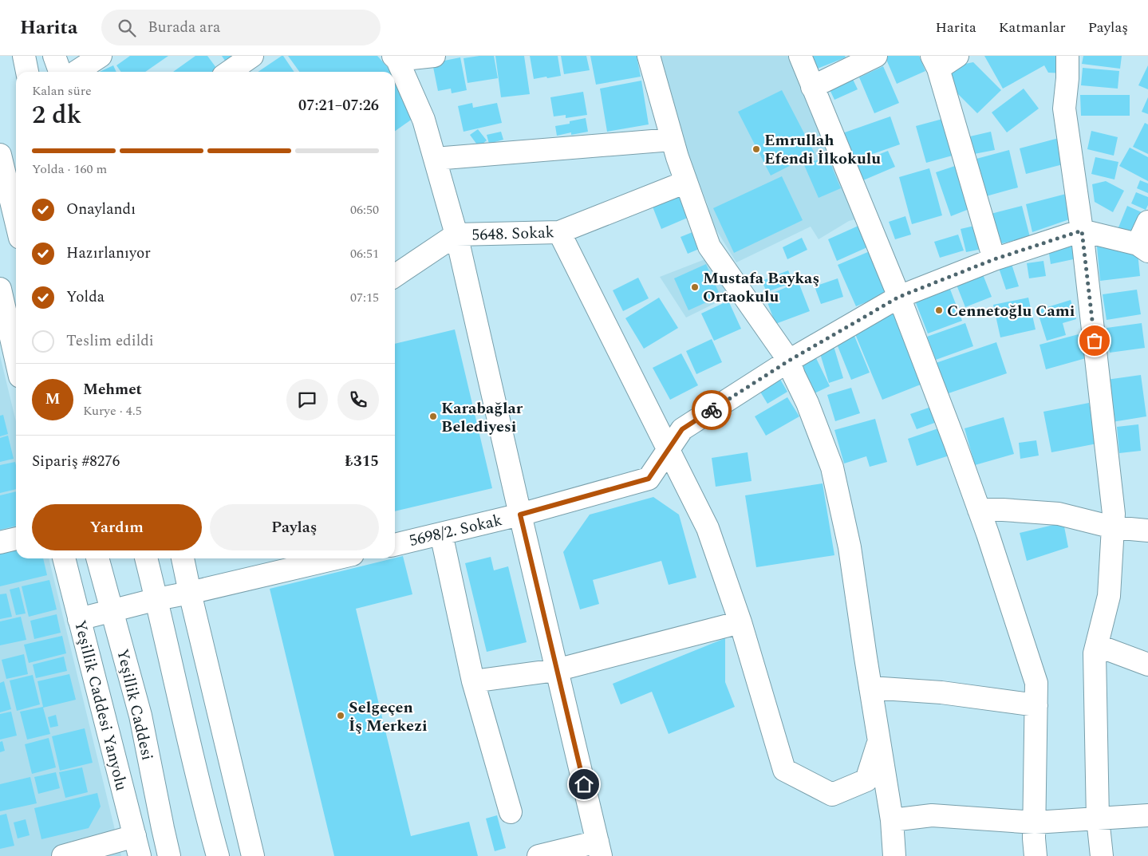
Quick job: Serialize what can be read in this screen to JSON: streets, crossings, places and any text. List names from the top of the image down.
{
  "streets": {
    "main road": [
      "5648. Sokak",
      "5698/2. Sokak",
      "Yeşillik Caddesi",
      "Yeşillik Caddesi Yanyolu"
    ]
  },
  "places": [
    "Emrullah Efendi İlkokulu",
    "Mustafa Baykaş Ortaokulu",
    "Cennetoğlu Cami",
    "Karabağlar Belediyesi",
    "Selgeçen İş Merkezi"
  ],
  "page": {
    "header": "Harita",
    "search": "Burada ara",
    "nav": ["Harita", "Katmanlar", "Paylaş"],
    "heading": ["2 dk", "Kalan süre", "07:21–07:26"],
    "panel": [
      "Mehmet",
      "Kurye · 4.5",
      "Sipariş #8276",
      "₺315"
    ],
    "bar": "Yolda · 160 m",
    "list": [
      ["Onaylandı", "06:50"],
      ["Hazırlanıyor", "06:51"],
      ["Yolda", "07:15"],
      "Teslim edildi"
    ],
    "round": "M",
    "buttons": ["Yardım", "Paylaş"]
  }
}
